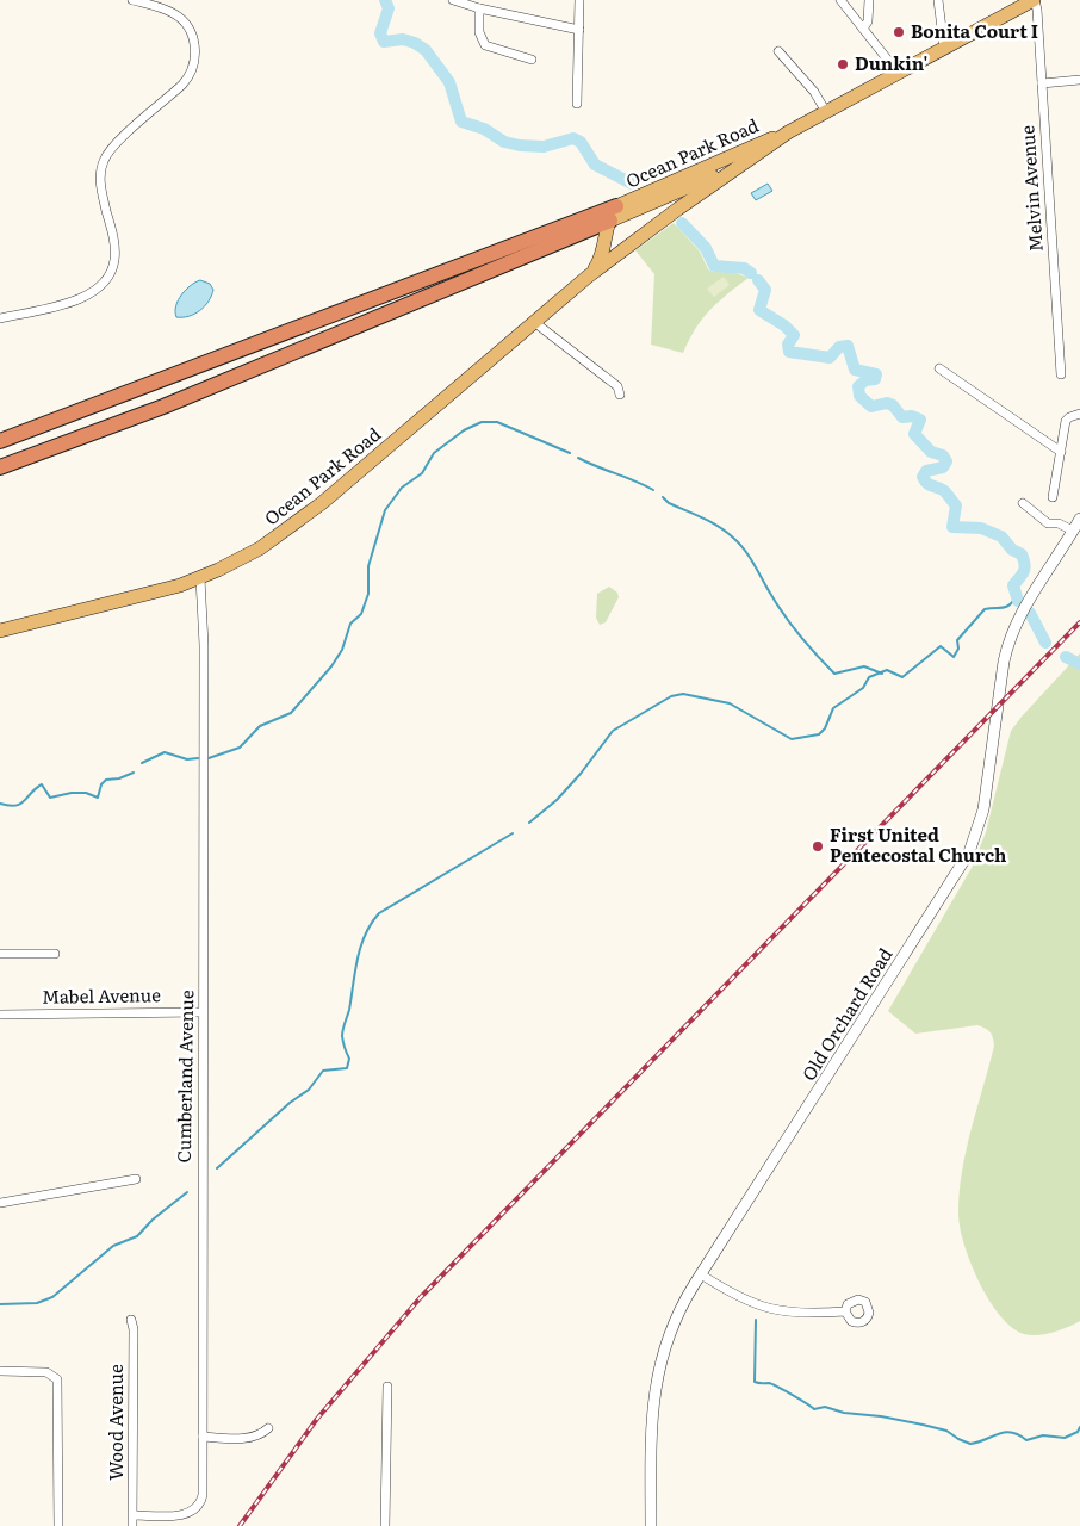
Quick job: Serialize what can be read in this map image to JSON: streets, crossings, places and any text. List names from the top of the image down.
{
  "streets": {
    "main road": ["Ocean Park Road"],
    "street": [
      "Melvin Avenue",
      "Mabel Avenue",
      "Old Orchard Road",
      "Cumberland Avenue",
      "Wood Avenue"
    ]
  },
  "crossings": [
    ["Ocean Park Road", "Melvin Avenue"],
    ["Ocean Park Road", "Cumberland Avenue"],
    ["Mabel Avenue", "Cumberland Avenue"],
    ["Cumberland Avenue", "Wood Avenue"]
  ],
  "places": ["Bonita Court I", "Dunkin'", "First United Pentecostal Church"]
}
